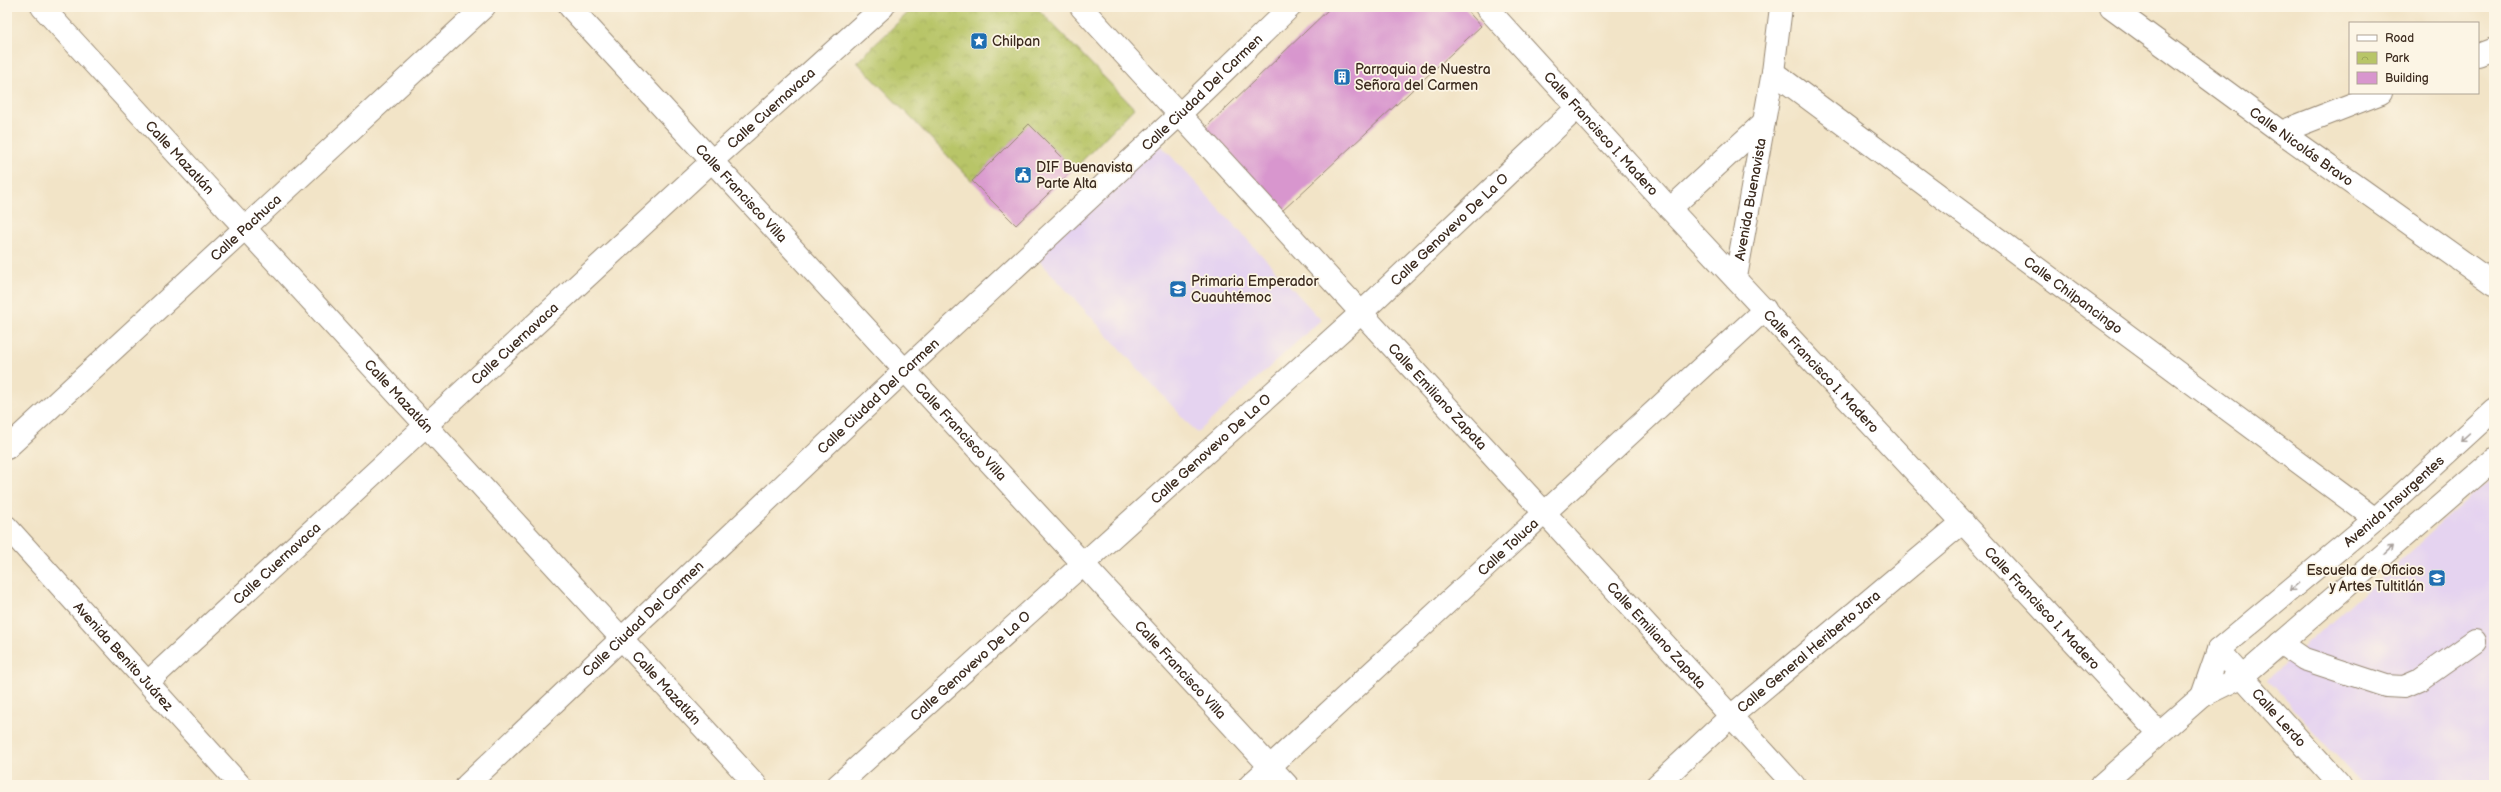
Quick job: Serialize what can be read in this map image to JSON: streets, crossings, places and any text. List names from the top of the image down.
{
  "streets": {
    "street": [
      "Calle Ciudad Del Carmen",
      "Calle Cuernavaca",
      "Calle Francisco I. Madero",
      "Calle Nicolás Bravo",
      "Calle Mazatlán",
      "Calle Francisco Villa",
      "Avenida Buenavista",
      "Calle Pachuca",
      "Calle Genovevo De La O",
      "Calle Chilpancingo",
      "Calle Emiliano Zapata",
      "Avenida Insurgentes",
      "Calle Toluca",
      "Calle General Heriberto Jara",
      "Avenida Benito Juárez",
      "Calle Lerdo"
    ]
  },
  "crossings": [
    ["Calle Ciudad Del Carmen", "Calle Mazatlán"],
    ["Calle Ciudad Del Carmen", "Calle Francisco Villa"],
    ["Calle Ciudad Del Carmen", "Calle Emiliano Zapata"],
    ["Calle Cuernavaca", "Calle Mazatlán"],
    ["Calle Cuernavaca", "Calle Francisco Villa"],
    ["Calle Cuernavaca", "Avenida Benito Juárez"],
    ["Calle Francisco I. Madero", "Avenida Buenavista"],
    ["Calle Francisco I. Madero", "Calle Genovevo De La O"],
    ["Calle Francisco I. Madero", "Calle Toluca"],
    ["Calle Francisco I. Madero", "Calle General Heriberto Jara"],
    ["Calle Mazatlán", "Calle Pachuca"],
    ["Calle Francisco Villa", "Calle Genovevo De La O"],
    ["Calle Francisco Villa", "Calle Toluca"],
    ["Avenida Buenavista", "Calle Chilpancingo"],
    ["Calle Genovevo De La O", "Calle Emiliano Zapata"],
    ["Calle Chilpancingo", "Avenida Insurgentes"],
    ["Calle Emiliano Zapata", "Calle Toluca"],
    ["Calle Emiliano Zapata", "Calle General Heriberto Jara"],
    ["Avenida Insurgentes", "Calle Lerdo"]
  ],
  "places": {
    "place": ["Chilpan"],
    "building": ["Parroquia de Nuestra Señora del Carmen"],
    "public building": ["DIF Buenavista Parte Alta"],
    "school or university": ["Primaria Emperador Cuauhtémoc", "Escuela de Oficios y Artes Tultitlán"]
  },
  "legend": ["Road", "Park", "Building"]
}
